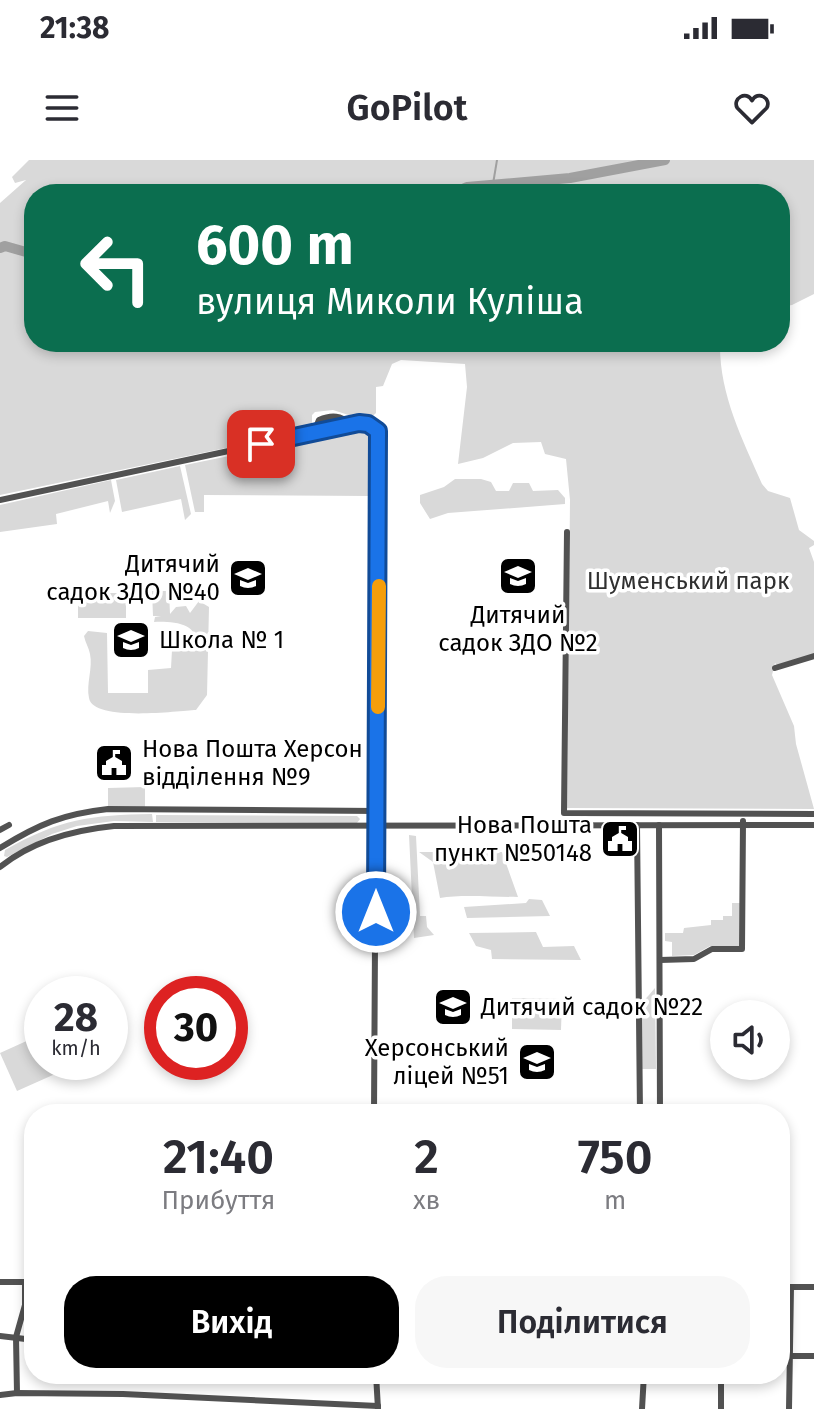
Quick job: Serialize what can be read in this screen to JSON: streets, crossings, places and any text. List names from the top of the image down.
{
  "parks": ["Шуменський парк"],
  "places": {
    "school or university": [
      "Дитячий садок ЗДО №2",
      "Дитячий садок ЗДО №40",
      "Школа № 1",
      "Дитячий садок №22",
      "Херсонський ліцей №51"
    ],
    "public building": ["Нова Пошта Херсон відділення №9", "Нова Пошта пункт №50148"]
  },
  "page": {
    "status": "21:38",
    "header": "GoPilot",
    "turn": ["600 m", "вулиця Миколи Куліша"],
    "speed": "28 km/h",
    "limit": "30",
    "eta": [
      "21:40",
      "Прибуття",
      "2",
      "хв",
      "750",
      "m"
    ],
    "buttons": ["Вихід", "Поділитися"]
  }
}
